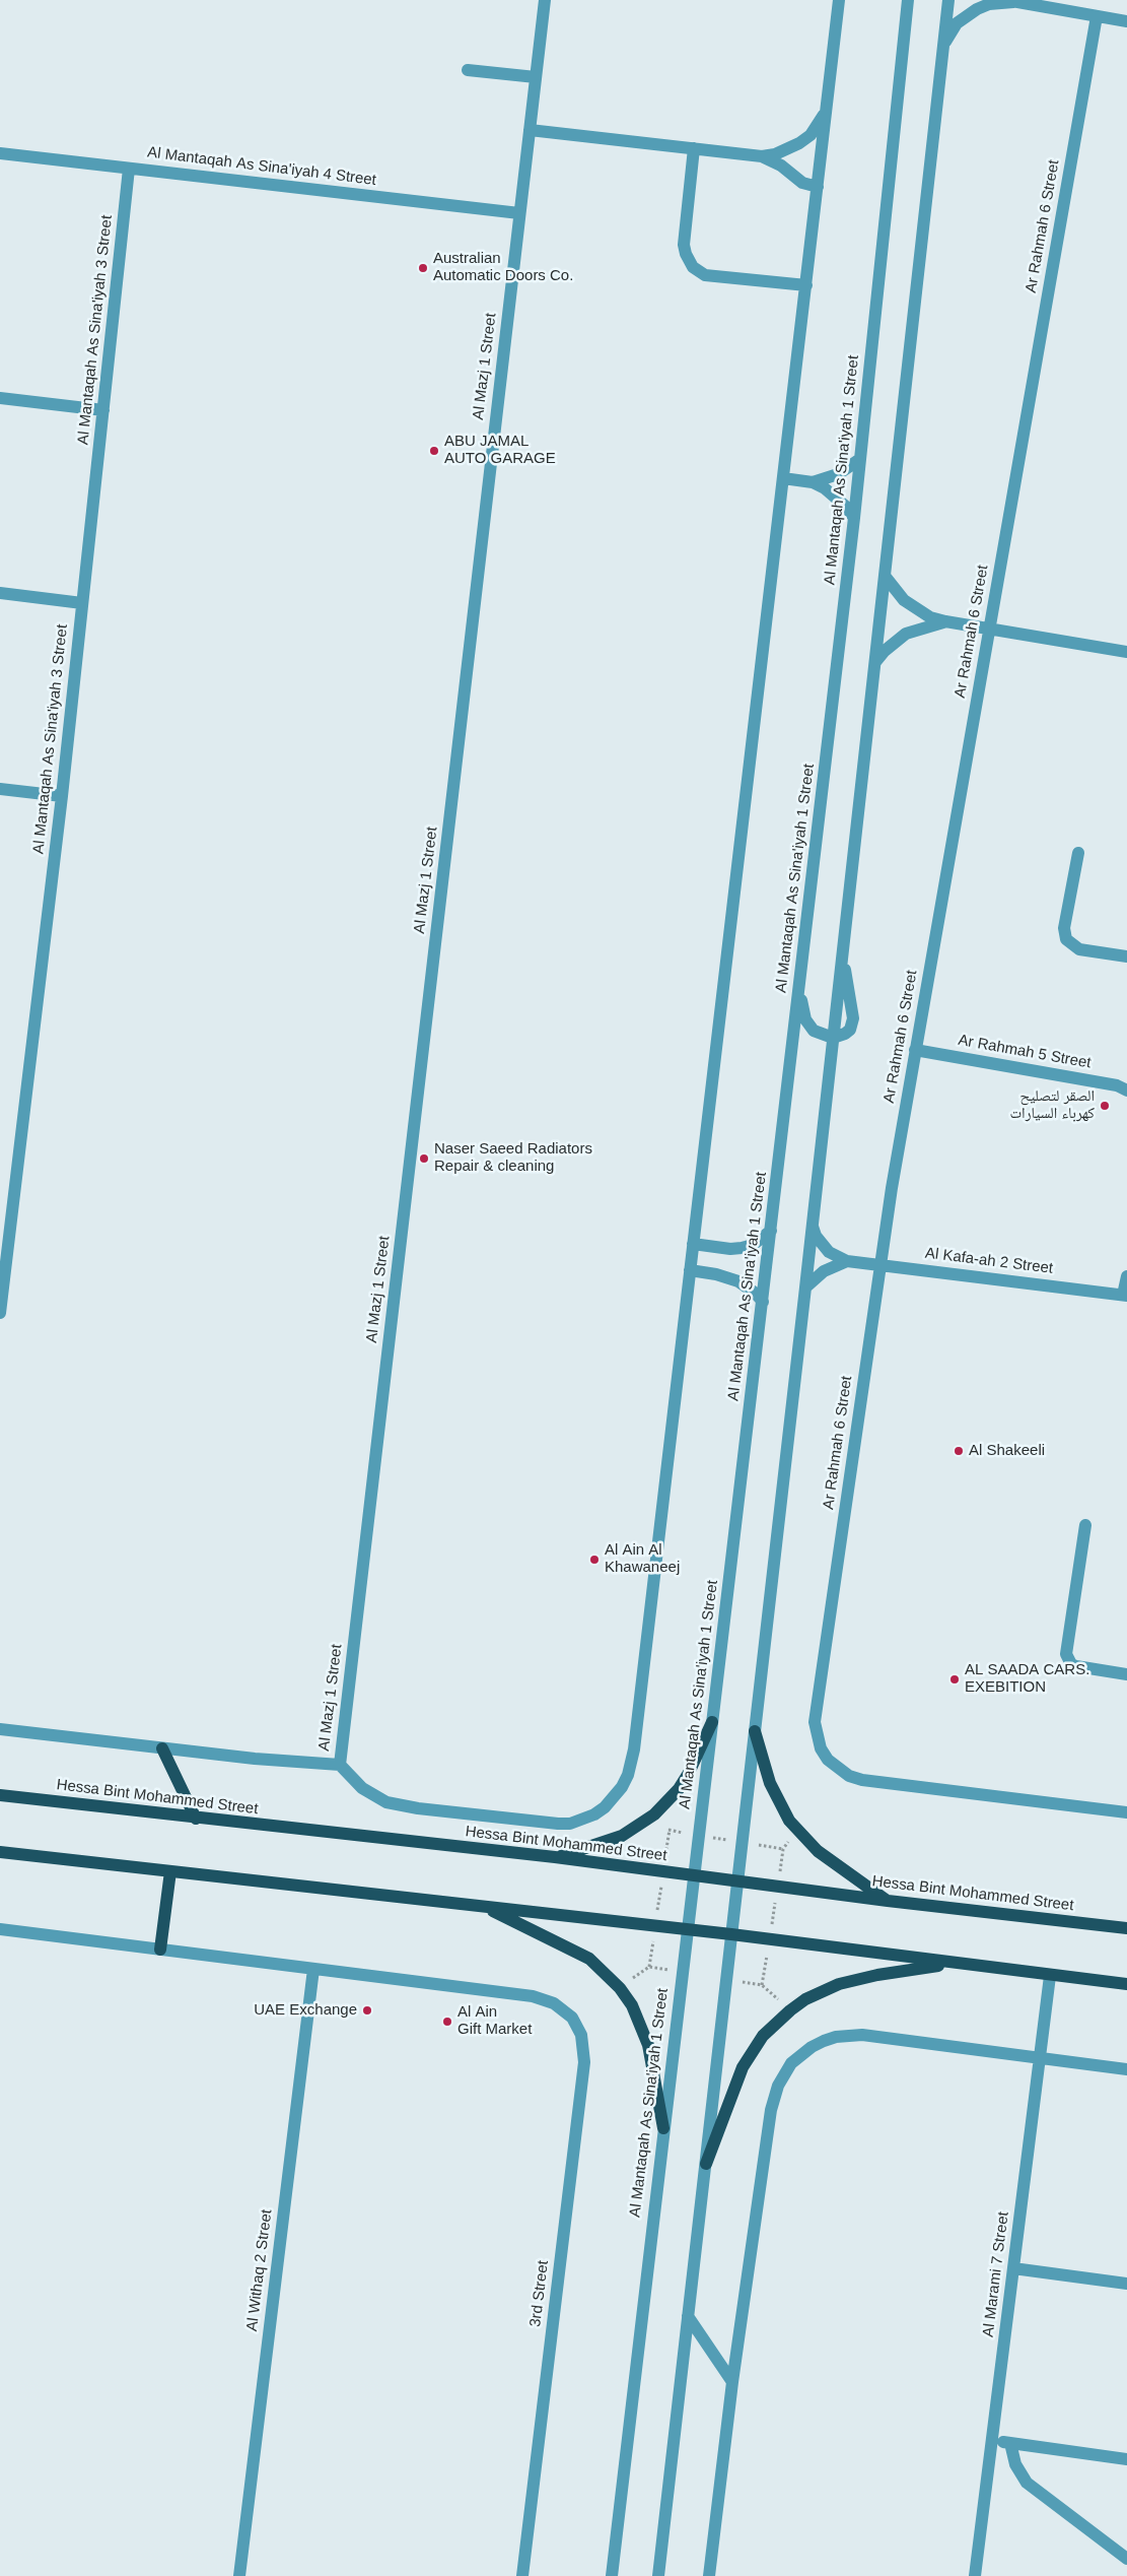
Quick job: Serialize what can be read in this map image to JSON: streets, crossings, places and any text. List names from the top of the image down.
{
  "streets": {
    "main road": ["Hessa Bint Mohammed Street"],
    "street": [
      "Al Mantaqah As Sina'iyah 4 Street",
      "Ar Rahmah 6 Street",
      "Al Mantaqah As Sina'iyah 3 Street",
      "Al Mazj 1 Street",
      "Al Mantaqah As Sina'iyah 1 Street",
      "Ar Rahmah 5 Street",
      "Al Kafa-ah 2 Street",
      "Al Withaq 2 Street",
      "Al Marami 7 Street",
      "3rd Street"
    ]
  },
  "crossings": [
    ["Al Mantaqah As Sina'iyah 4 Street", "Al Mantaqah As Sina'iyah 3 Street"],
    ["Al Mantaqah As Sina'iyah 4 Street", "Al Mazj 1 Street"],
    ["Ar Rahmah 6 Street", "Ar Rahmah 5 Street"],
    ["Ar Rahmah 6 Street", "Al Kafa-ah 2 Street"],
    ["Al Mantaqah As Sina'iyah 1 Street", "Hessa Bint Mohammed Street"],
    ["Al Withaq 2 Street", "3rd Street"]
  ],
  "places": [
    "Australian Automatic Doors Co.",
    "ABU JAMAL AUTO GARAGE",
    "الصقر لتصليح كهرباء السيارات",
    "Naser Saeed Radiators Repair & cleaning",
    "Al Shakeeli",
    "Al Ain Al Khawaneej",
    "AL SAADA CARS. EXEBITION",
    "UAE Exchange",
    "Al Ain Gift Market"
  ]
}
